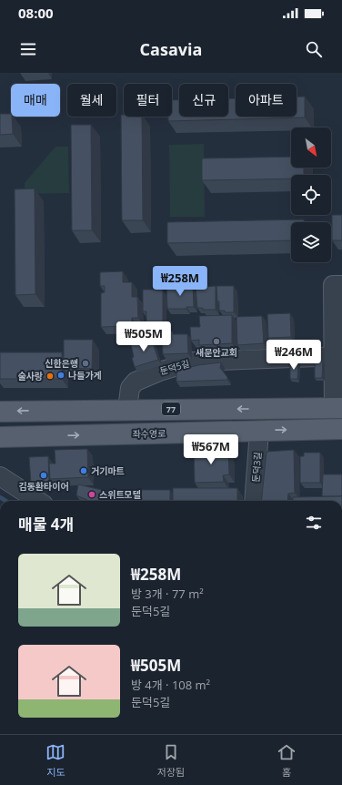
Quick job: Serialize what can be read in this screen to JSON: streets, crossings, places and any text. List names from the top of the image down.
{
  "streets": {
    "main road": ["77", "좌수영로"],
    "street": ["둔덕5길", "둔덕3길"]
  },
  "crossings": [
    ["둔덕5길", "77"],
    ["좌수영로", "둔덕3길"]
  ],
  "places": [
    "새문안교회",
    "신한은행",
    "나들가게",
    "술사랑",
    "거기마트",
    "김동환타이어",
    "스위트모텔"
  ],
  "north": "bottom right",
  "page": {
    "status": "08:00",
    "header": "Casavia",
    "chip": [
      "매매",
      "월세",
      "필터",
      "신규",
      "아파트"
    ],
    "price": [
      "₩258M",
      "₩505M",
      "₩246M",
      "₩567M"
    ],
    "heading": "매물 4개",
    "list": [
      {
        "name": "₩258M",
        "note": "방 3개 · 77 m² · 둔덕5길"
      },
      {
        "name": "₩505M",
        "note": "방 4개 · 108 m² · 둔덕5길"
      }
    ],
    "tabs": ["지도", "저장됨", "홈"]
  }
}
